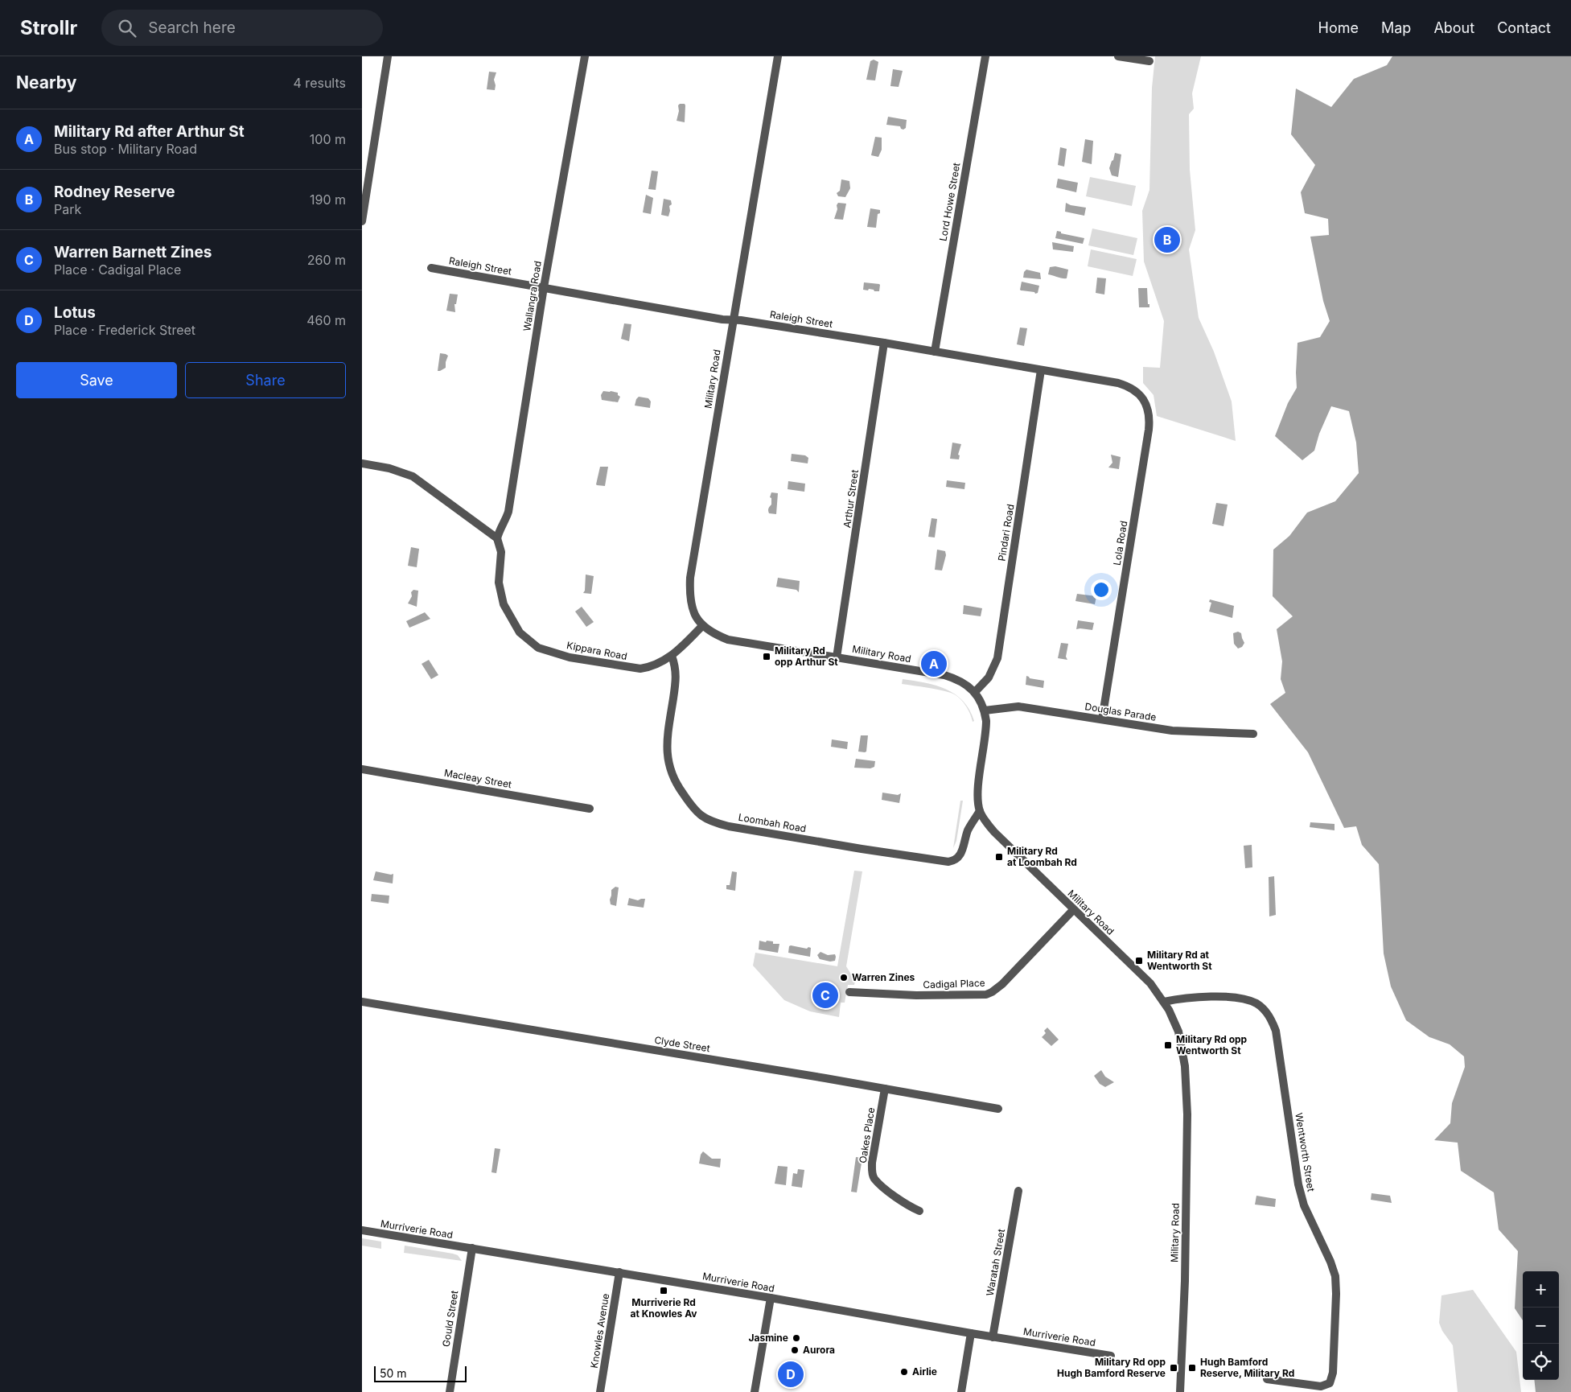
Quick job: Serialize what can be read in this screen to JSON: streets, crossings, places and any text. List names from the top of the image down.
{
  "streets": {
    "street": [
      "Lord Howe Street",
      "Raleigh Street",
      "Wallangra Road",
      "Military Road",
      "Arthur Street",
      "Pindari Road",
      "Lola Road",
      "Kippara Road",
      "Douglas Parade",
      "Macleay Street",
      "Loombah Road",
      "Cadigal Place",
      "Clyde Street",
      "Oakes Place",
      "Wentworth Street",
      "Murriverie Road",
      "Waratah Street",
      "Gould Street",
      "Knowles Avenue"
    ]
  },
  "crossings": [
    ["Lord Howe Street", "Raleigh Street"],
    ["Raleigh Street", "Wallangra Road"],
    ["Raleigh Street", "Military Road"],
    ["Raleigh Street", "Arthur Street"],
    ["Raleigh Street", "Pindari Road"],
    ["Raleigh Street", "Lola Road"],
    ["Wallangra Road", "Kippara Road"],
    ["Military Road", "Arthur Street"],
    ["Military Road", "Pindari Road"],
    ["Military Road", "Kippara Road"],
    ["Military Road", "Douglas Parade"],
    ["Military Road", "Loombah Road"],
    ["Military Road", "Cadigal Place"],
    ["Military Road", "Wentworth Street"],
    ["Lola Road", "Douglas Parade"],
    ["Kippara Road", "Loombah Road"],
    ["Clyde Street", "Oakes Place"],
    ["Murriverie Road", "Waratah Street"],
    ["Murriverie Road", "Gould Street"],
    ["Murriverie Road", "Knowles Avenue"]
  ],
  "places": {
    "transit": [
      "Military Rd opp Arthur St",
      "Military Rd at Loombah Rd",
      "Military Rd at Wentworth St",
      "Military Rd opp Wentworth St",
      "Murriverie Rd at Knowles Av",
      "Military Rd opp Hugh Bamford Reserve",
      "Hugh Bamford Reserve, Military Rd"
    ],
    "other": [
      "Warren Zines",
      "Jasmine",
      "Aurora",
      "Airlie"
    ]
  },
  "scale_bar": "50 m",
  "page": {
    "header": "Strollr",
    "search": "Search here",
    "nav": [
      "Home",
      "Map",
      "About",
      "Contact"
    ],
    "heading": ["Nearby", "4 results"],
    "list": [
      {
        "mark": "A",
        "name": "Military Rd after Arthur St",
        "note": "Bus stop · Military Road",
        "value": "100 m"
      },
      {
        "mark": "B",
        "name": "Rodney Reserve",
        "note": "Park",
        "value": "190 m"
      },
      {
        "mark": "C",
        "name": "Warren Barnett Zines",
        "note": "Place · Cadigal Place",
        "value": "260 m"
      },
      {
        "mark": "D",
        "name": "Lotus",
        "note": "Place · Frederick Street",
        "value": "460 m"
      }
    ],
    "pins": [
      "B",
      "A",
      "C",
      "D"
    ],
    "buttons": ["Save", "Share"],
    "map_buttons": ["+", "−"],
    "scale": "50 m"
  }
}
